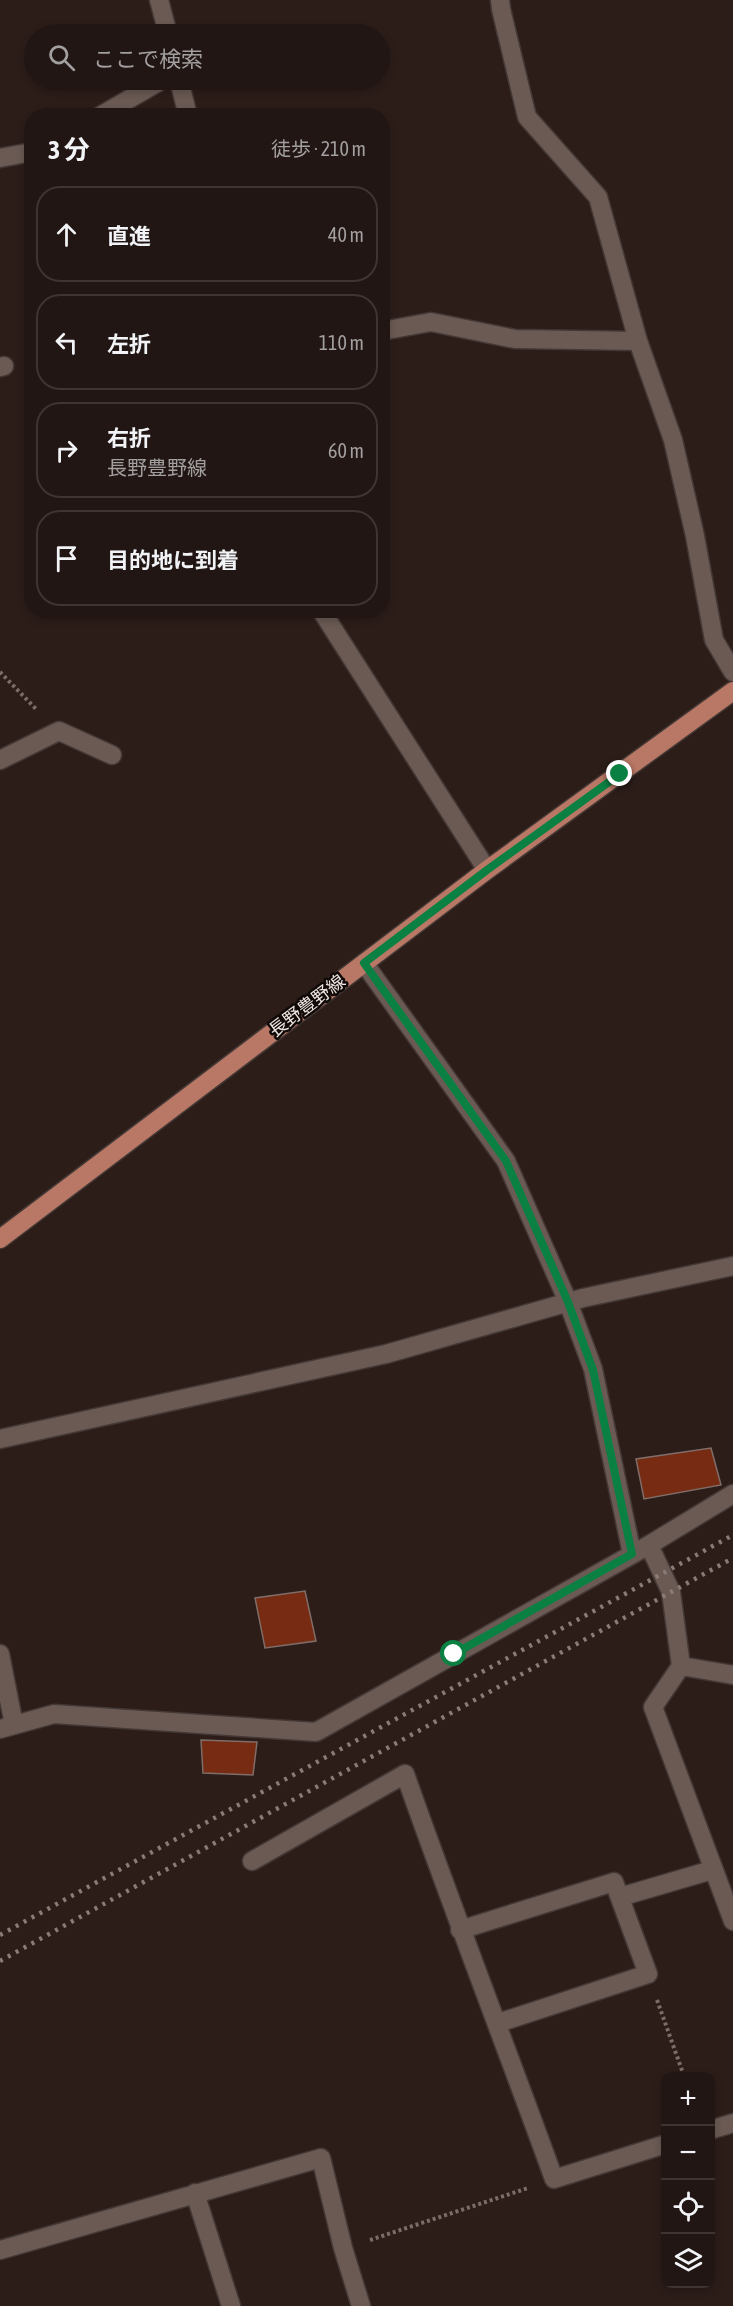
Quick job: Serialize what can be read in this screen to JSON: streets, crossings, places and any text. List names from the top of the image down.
{
  "streets": {
    "main road": ["長野豊野線"]
  },
  "page": {
    "search": "ここで検索",
    "heading": ["3 分", "徒歩 · 210 m"],
    "list": [
      ["直進", "40 m"],
      ["左折", "110 m"],
      ["右折", "長野豊野線", "60 m"],
      "目的地に到着"
    ],
    "map_buttons": ["+", "−"]
  }
}
